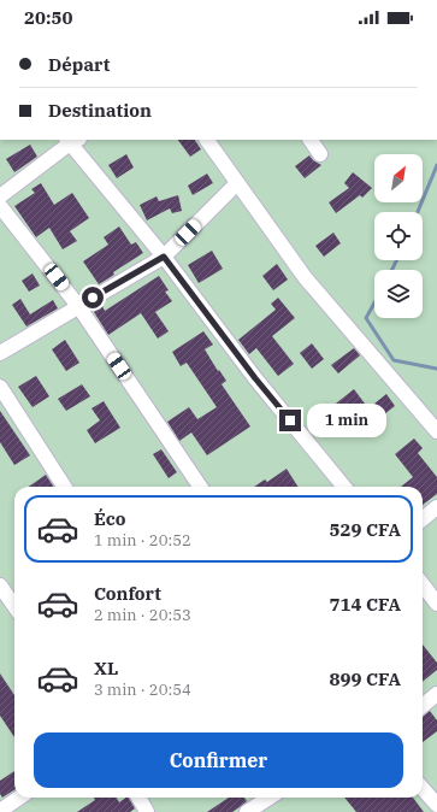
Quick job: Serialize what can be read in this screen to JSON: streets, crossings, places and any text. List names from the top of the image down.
{
  "north": "top right",
  "page": {
    "status": "20:50",
    "banner": ["Départ", "Destination"],
    "bubble": "1 min",
    "list": [
      {
        "name": "Éco",
        "note": "1 min · 20:52",
        "value": "529 CFA"
      },
      {
        "name": "Confort",
        "note": "2 min · 20:53",
        "value": "714 CFA"
      },
      {
        "name": "XL",
        "note": "3 min · 20:54",
        "value": "899 CFA"
      }
    ],
    "buttons": "Confirmer"
  }
}
